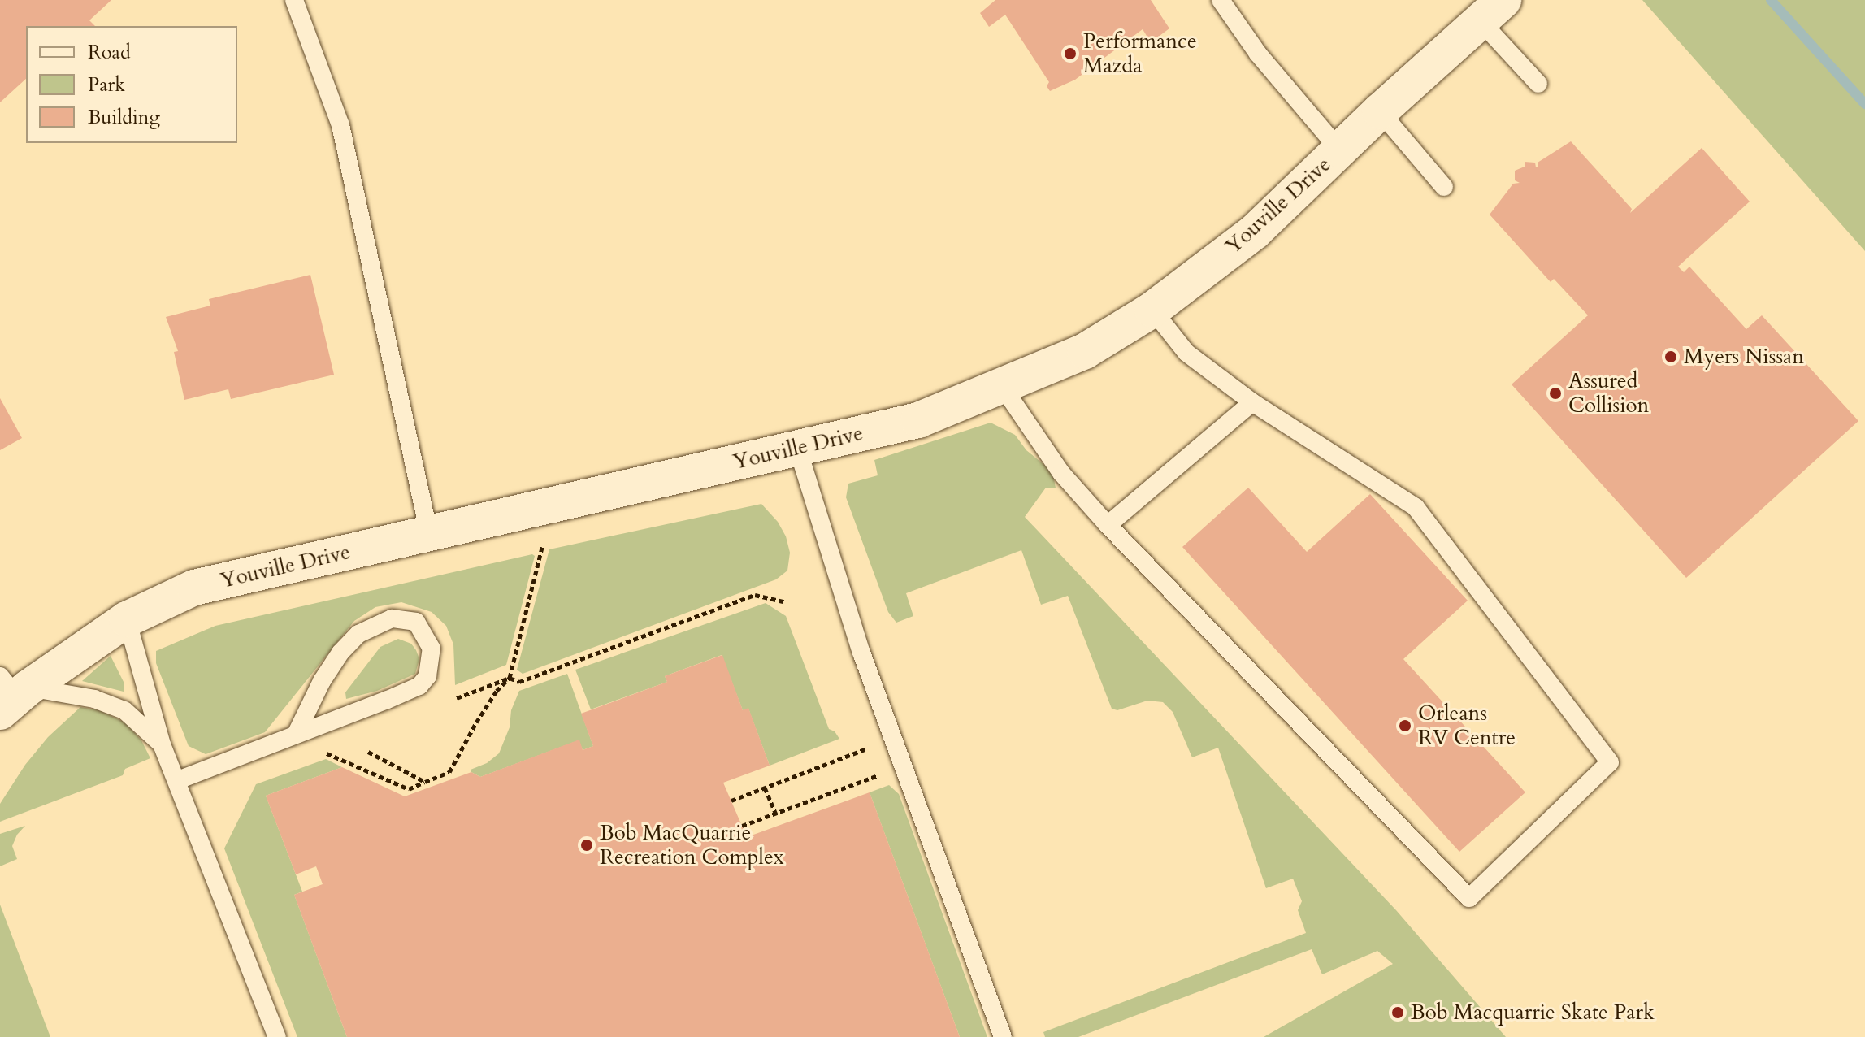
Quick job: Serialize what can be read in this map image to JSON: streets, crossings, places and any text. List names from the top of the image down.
{
  "streets": {
    "street": ["Youville Drive"]
  },
  "places": [
    "Performance Mazda",
    "Myers Nissan",
    "Assured Collision",
    "Orleans RV Centre",
    "Bob MacQuarrie Recreation Complex",
    "Bob Macquarrie Skate Park"
  ],
  "legend": ["Road", "Park", "Building"]
}
